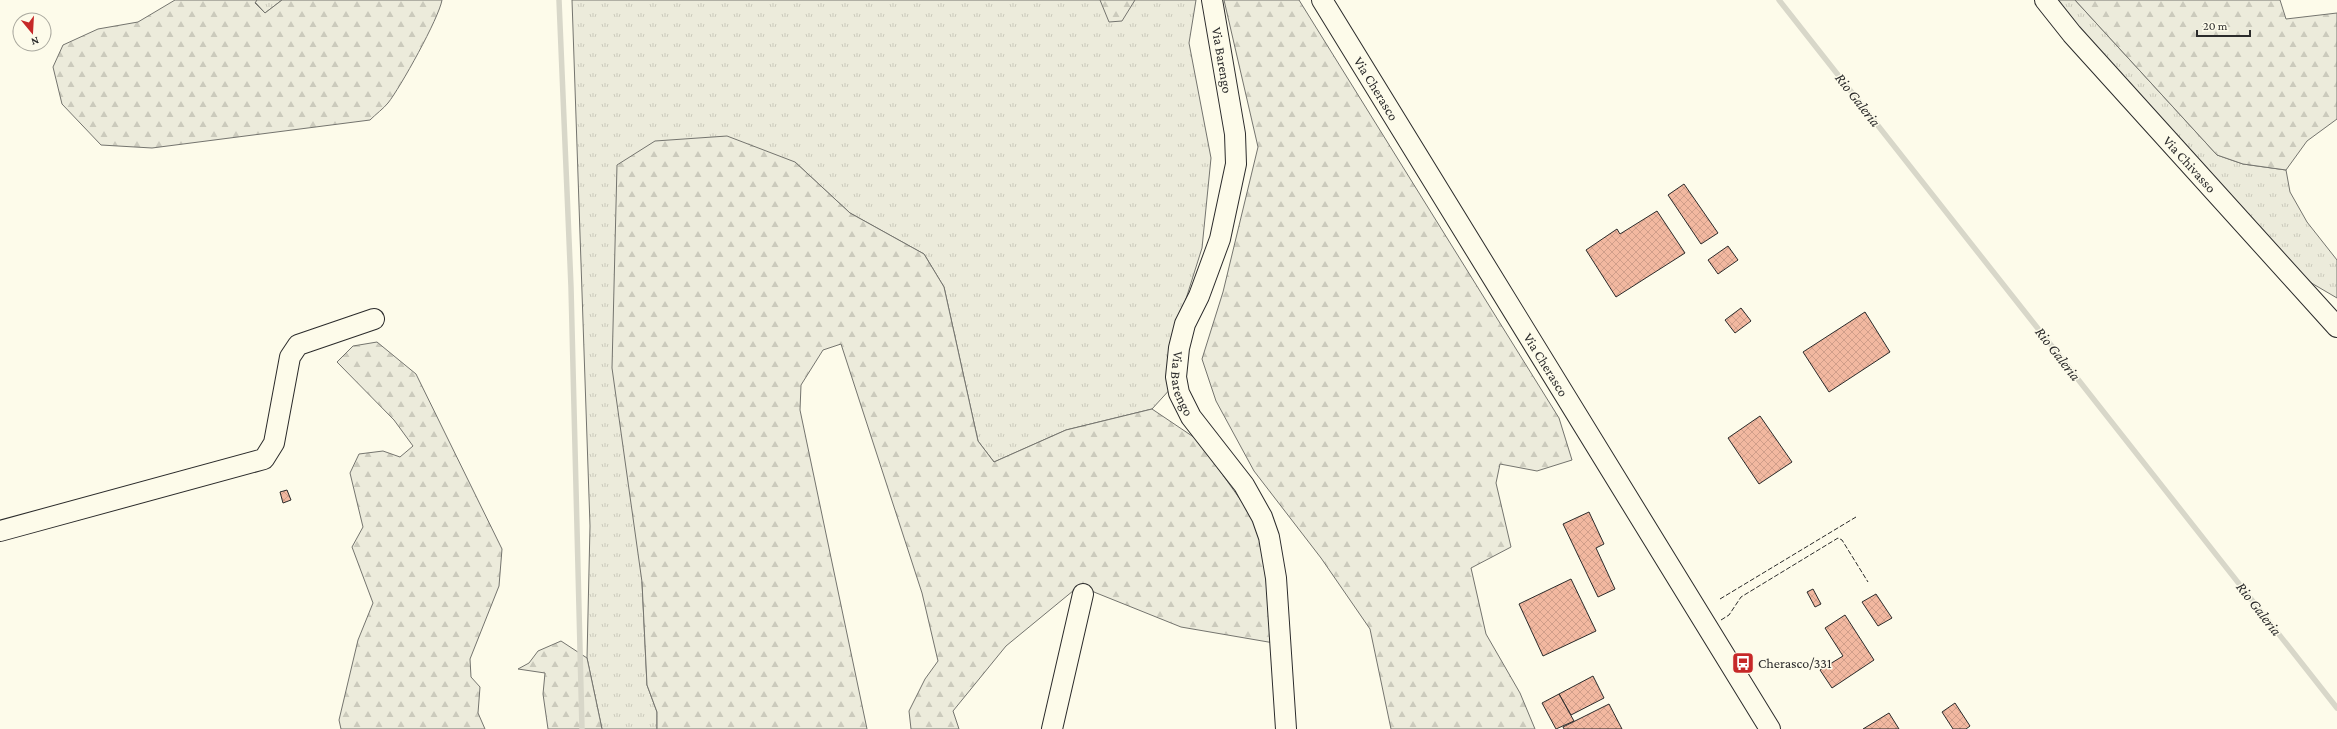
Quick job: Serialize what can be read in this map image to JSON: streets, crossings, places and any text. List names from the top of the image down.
{
  "streets": {
    "street": ["Via Barengo", "Via Cherasco", "Via Chivasso"]
  },
  "water": ["Rio Galeria"],
  "places": {
    "bus stop": ["Cherasco/331"]
  },
  "scale_bar": "20 m",
  "north": "bottom"
}
